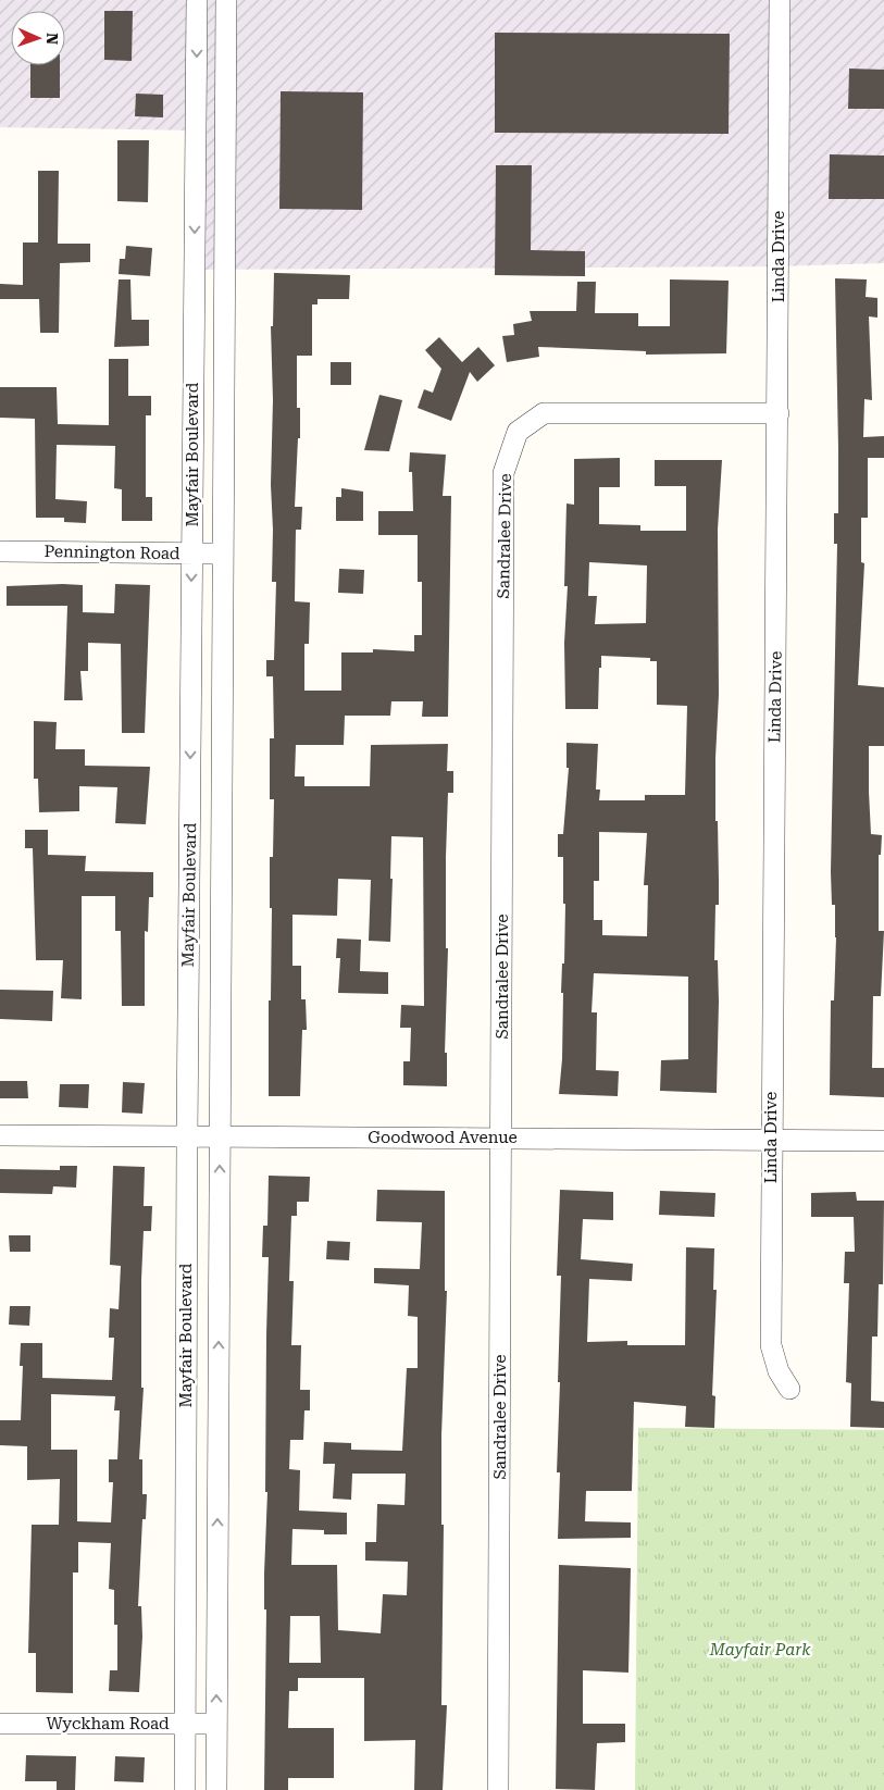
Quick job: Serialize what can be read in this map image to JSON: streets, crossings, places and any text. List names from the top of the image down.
{
  "streets": {
    "street": [
      "Linda Drive",
      "Mayfair Boulevard",
      "Sandralee Drive",
      "Pennington Road",
      "Goodwood Avenue",
      "Wyckham Road"
    ]
  },
  "crossings": [
    ["Linda Drive", "Sandralee Drive"],
    ["Linda Drive", "Goodwood Avenue"],
    ["Mayfair Boulevard", "Pennington Road"],
    ["Mayfair Boulevard", "Goodwood Avenue"],
    ["Mayfair Boulevard", "Wyckham Road"],
    ["Sandralee Drive", "Goodwood Avenue"]
  ],
  "parks": ["Mayfair Park"],
  "north": "right"
}
